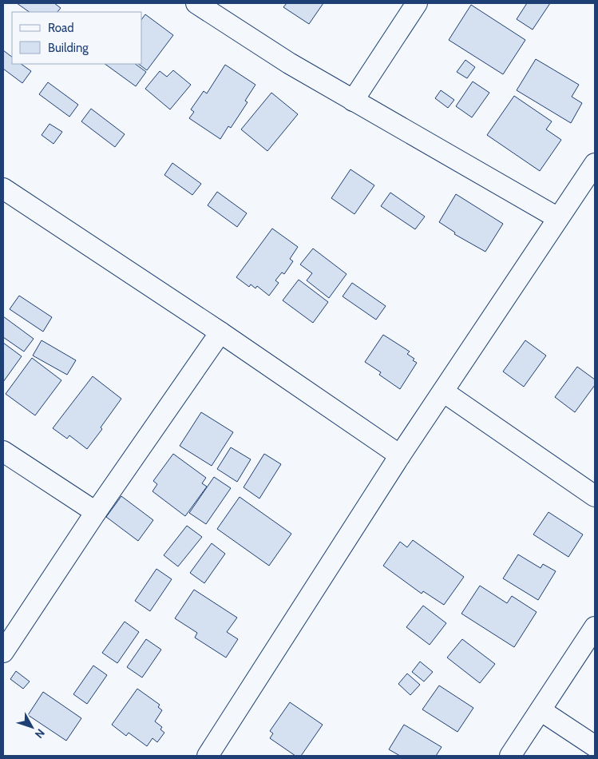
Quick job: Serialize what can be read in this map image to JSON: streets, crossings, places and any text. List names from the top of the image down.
{
  "legend": ["Road", "Building"],
  "north": "bottom right"
}
